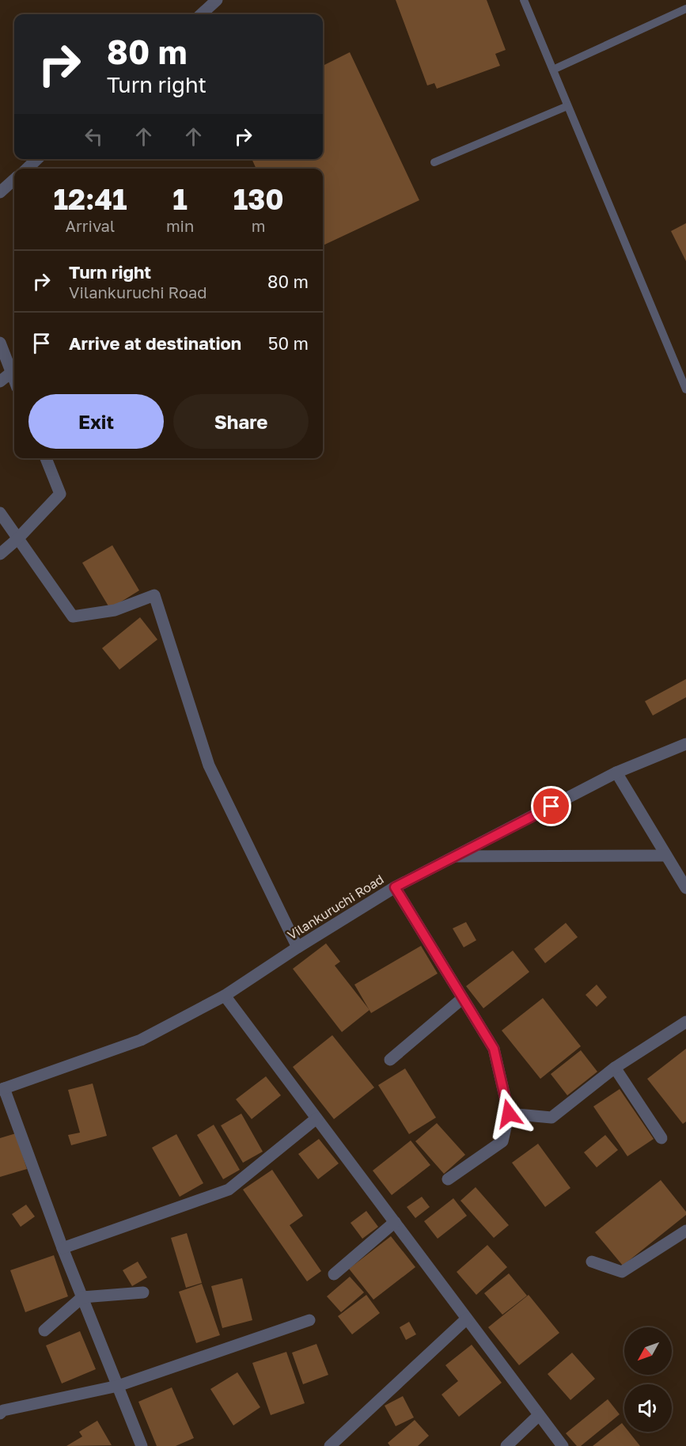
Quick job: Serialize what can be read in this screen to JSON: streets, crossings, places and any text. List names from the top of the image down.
{
  "streets": {
    "street": ["Vilankuruchi Road"]
  },
  "north": "bottom left",
  "page": {
    "turn": ["80 m", "Turn right"],
    "eta": [
      "12:41",
      "Arrival",
      "1",
      "min",
      "130",
      "m"
    ],
    "list": [
      {
        "name": "Turn right",
        "note": "Vilankuruchi Road",
        "value": "80 m"
      },
      {
        "name": "Arrive at destination",
        "value": "50 m"
      }
    ],
    "buttons": ["Exit", "Share"]
  }
}
